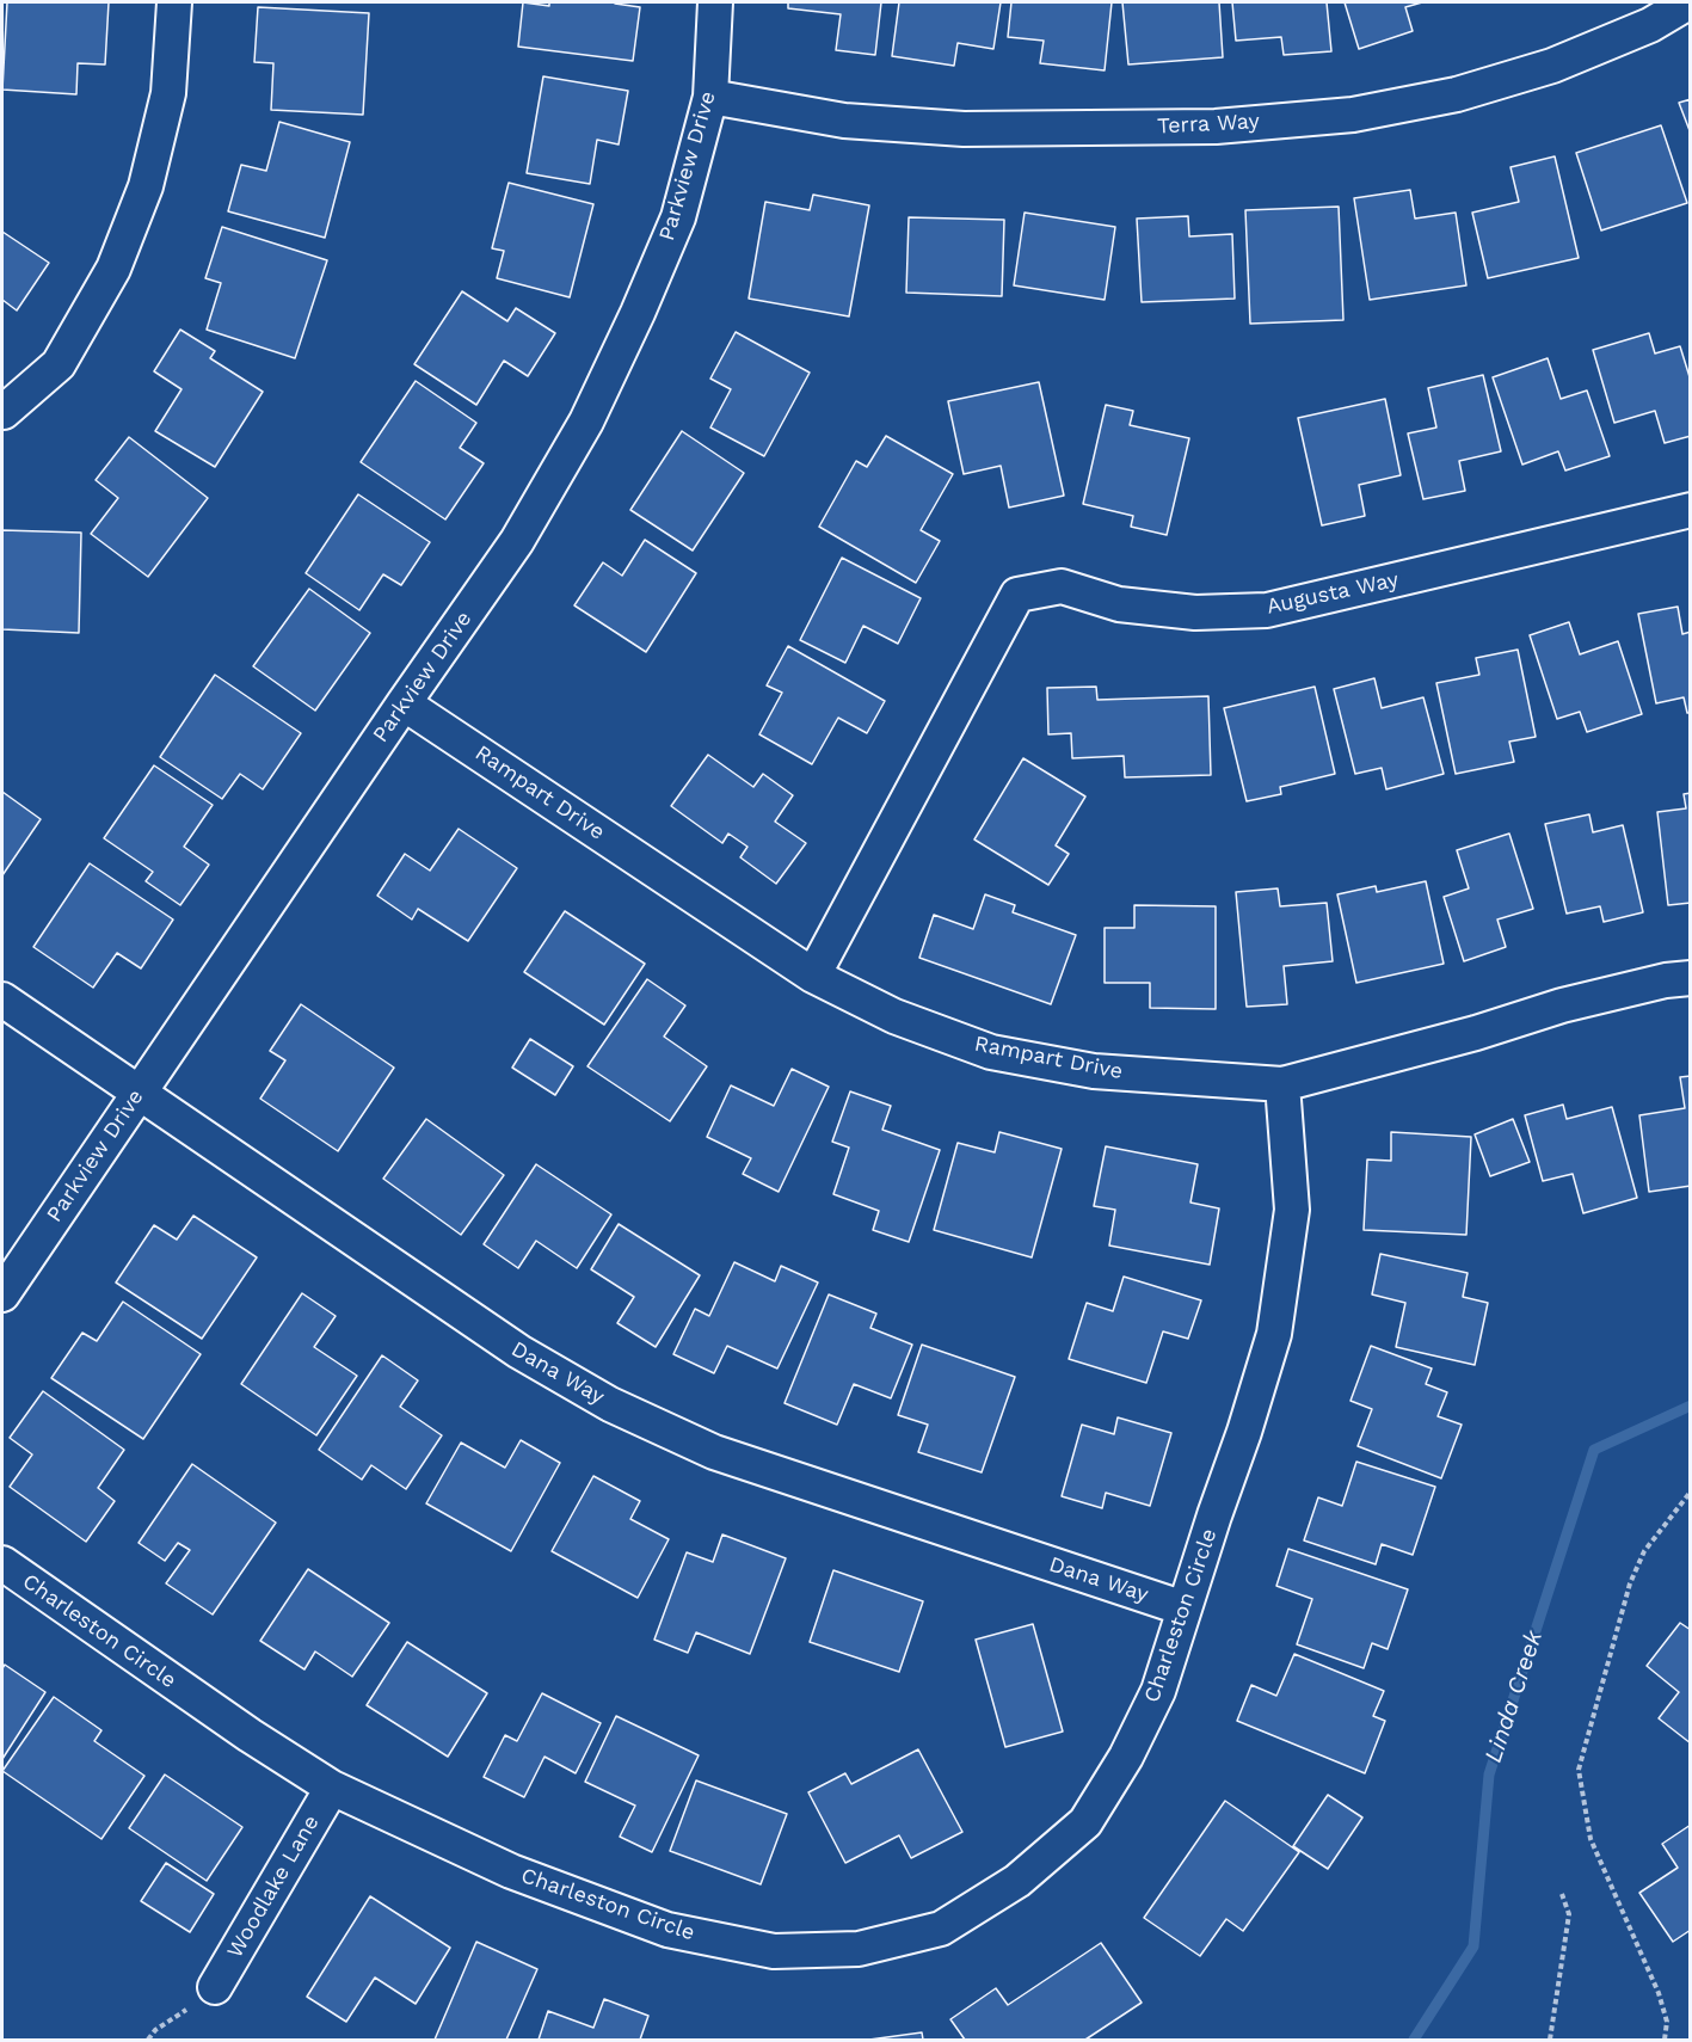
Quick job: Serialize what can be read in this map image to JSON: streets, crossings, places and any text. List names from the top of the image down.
{
  "streets": {
    "street": [
      "Terra Way",
      "Parkview Drive",
      "Augusta Way",
      "Rampart Drive",
      "Dana Way",
      "Charleston Circle",
      "Woodlake Lane"
    ]
  },
  "crossings": [
    ["Terra Way", "Parkview Drive"],
    ["Parkview Drive", "Rampart Drive"],
    ["Parkview Drive", "Dana Way"],
    ["Augusta Way", "Rampart Drive"],
    ["Rampart Drive", "Charleston Circle"],
    ["Dana Way", "Charleston Circle"],
    ["Charleston Circle", "Woodlake Lane"]
  ],
  "water": ["Linda Creek"]
}
